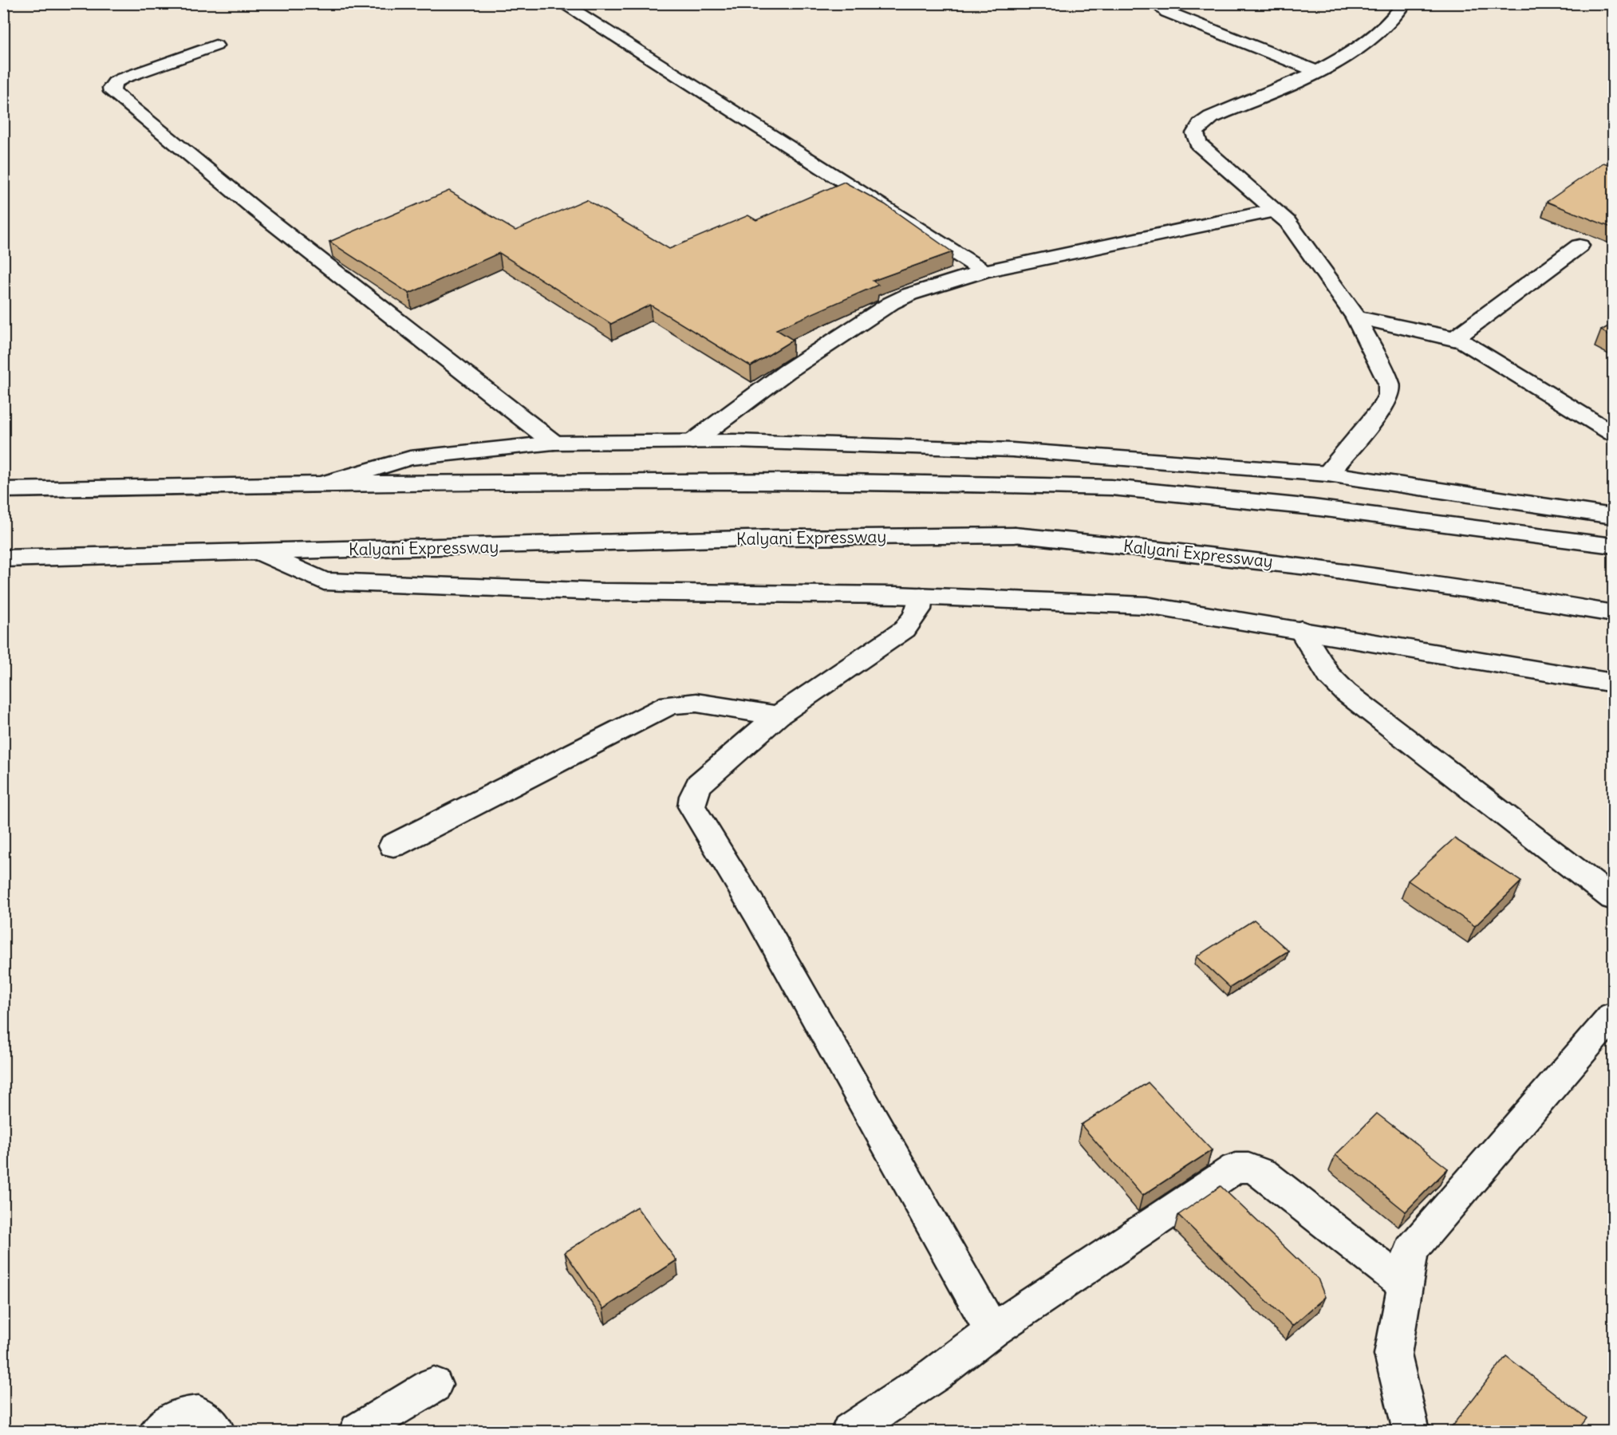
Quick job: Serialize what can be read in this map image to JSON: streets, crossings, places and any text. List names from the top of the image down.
{
  "streets": {
    "main road": ["Kalyani Expressway"]
  }
}
